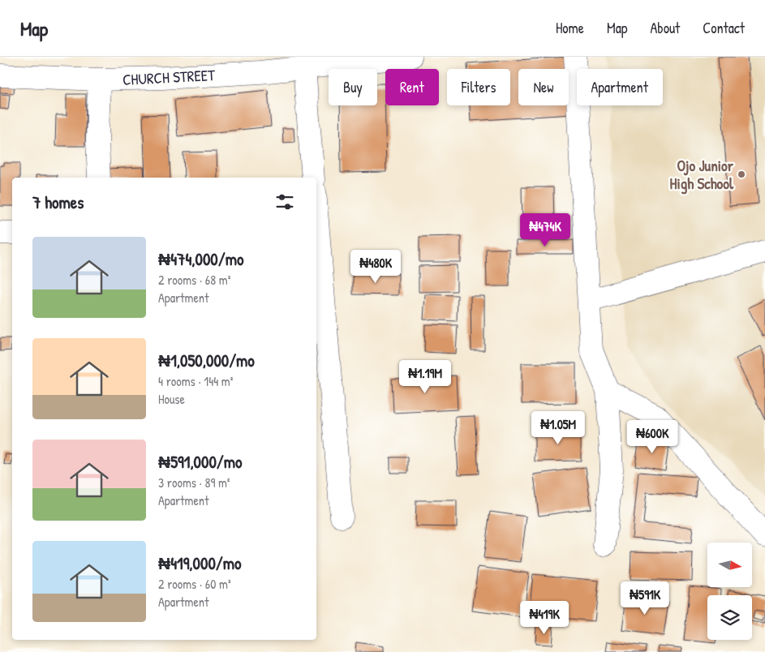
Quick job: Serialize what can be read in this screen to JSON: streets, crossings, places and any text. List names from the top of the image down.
{
  "streets": {
    "street": ["CHURCH STREET"]
  },
  "places": ["Ojo Junior High School"],
  "north": "right",
  "page": {
    "header": "Map",
    "nav": [
      "Home",
      "Map",
      "About",
      "Contact"
    ],
    "chip": [
      "Buy",
      "Rent",
      "Filters",
      "New",
      "Apartment"
    ],
    "heading": "7 homes",
    "price": [
      "₦474K",
      "₦480K",
      "₦1.19M",
      "₦1.05M",
      "₦600K",
      "₦591K",
      "₦419K"
    ],
    "list": [
      {
        "name": "₦474,000/mo",
        "note": "2 rooms · 68 m² · Apartment"
      },
      {
        "name": "₦1,050,000/mo",
        "note": "4 rooms · 144 m² · House"
      },
      {
        "name": "₦591,000/mo",
        "note": "3 rooms · 89 m² · Apartment"
      },
      {
        "name": "₦419,000/mo",
        "note": "2 rooms · 60 m² · Apartment"
      }
    ]
  }
}
